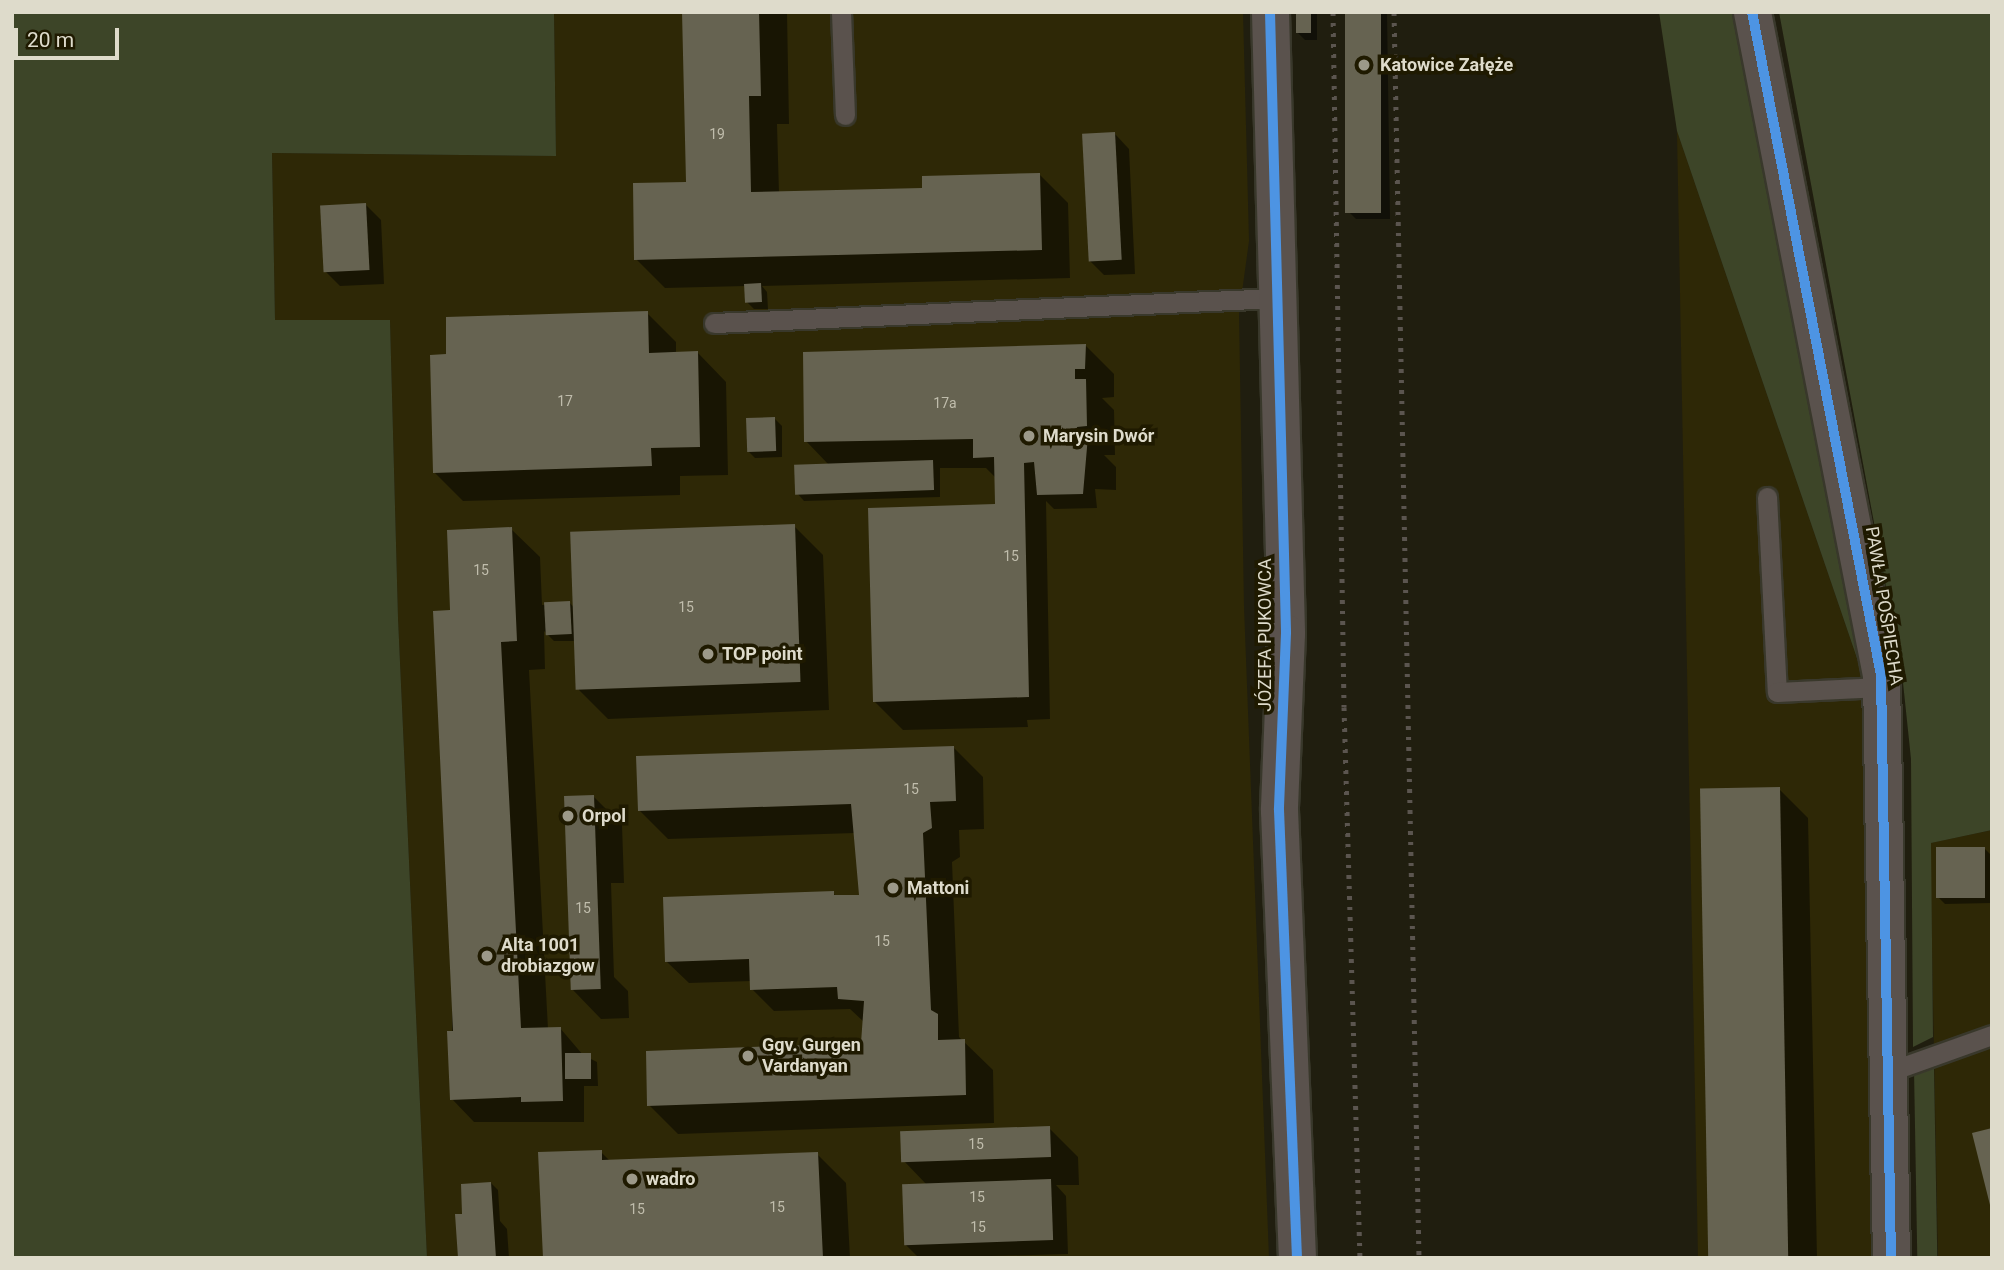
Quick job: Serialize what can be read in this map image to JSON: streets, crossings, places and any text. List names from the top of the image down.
{
  "streets": {
    "street": ["PAWŁA POŚPIECHA", "JÓZEFA PUKOWCA"]
  },
  "places": [
    "Katowice Załęże",
    "Marysin Dwór",
    "TOP point",
    "Orpol",
    "Mattoni",
    "Alta 1001 drobiazgow",
    "Ggv. Gurgen Vardanyan",
    "wadro"
  ],
  "house_numbers": [
    "19",
    "17",
    "17a",
    "15",
    "15",
    "15",
    "15",
    "15",
    "15",
    "15",
    "15",
    "15",
    "15",
    "15"
  ],
  "scale_bar": "20 m"
}
